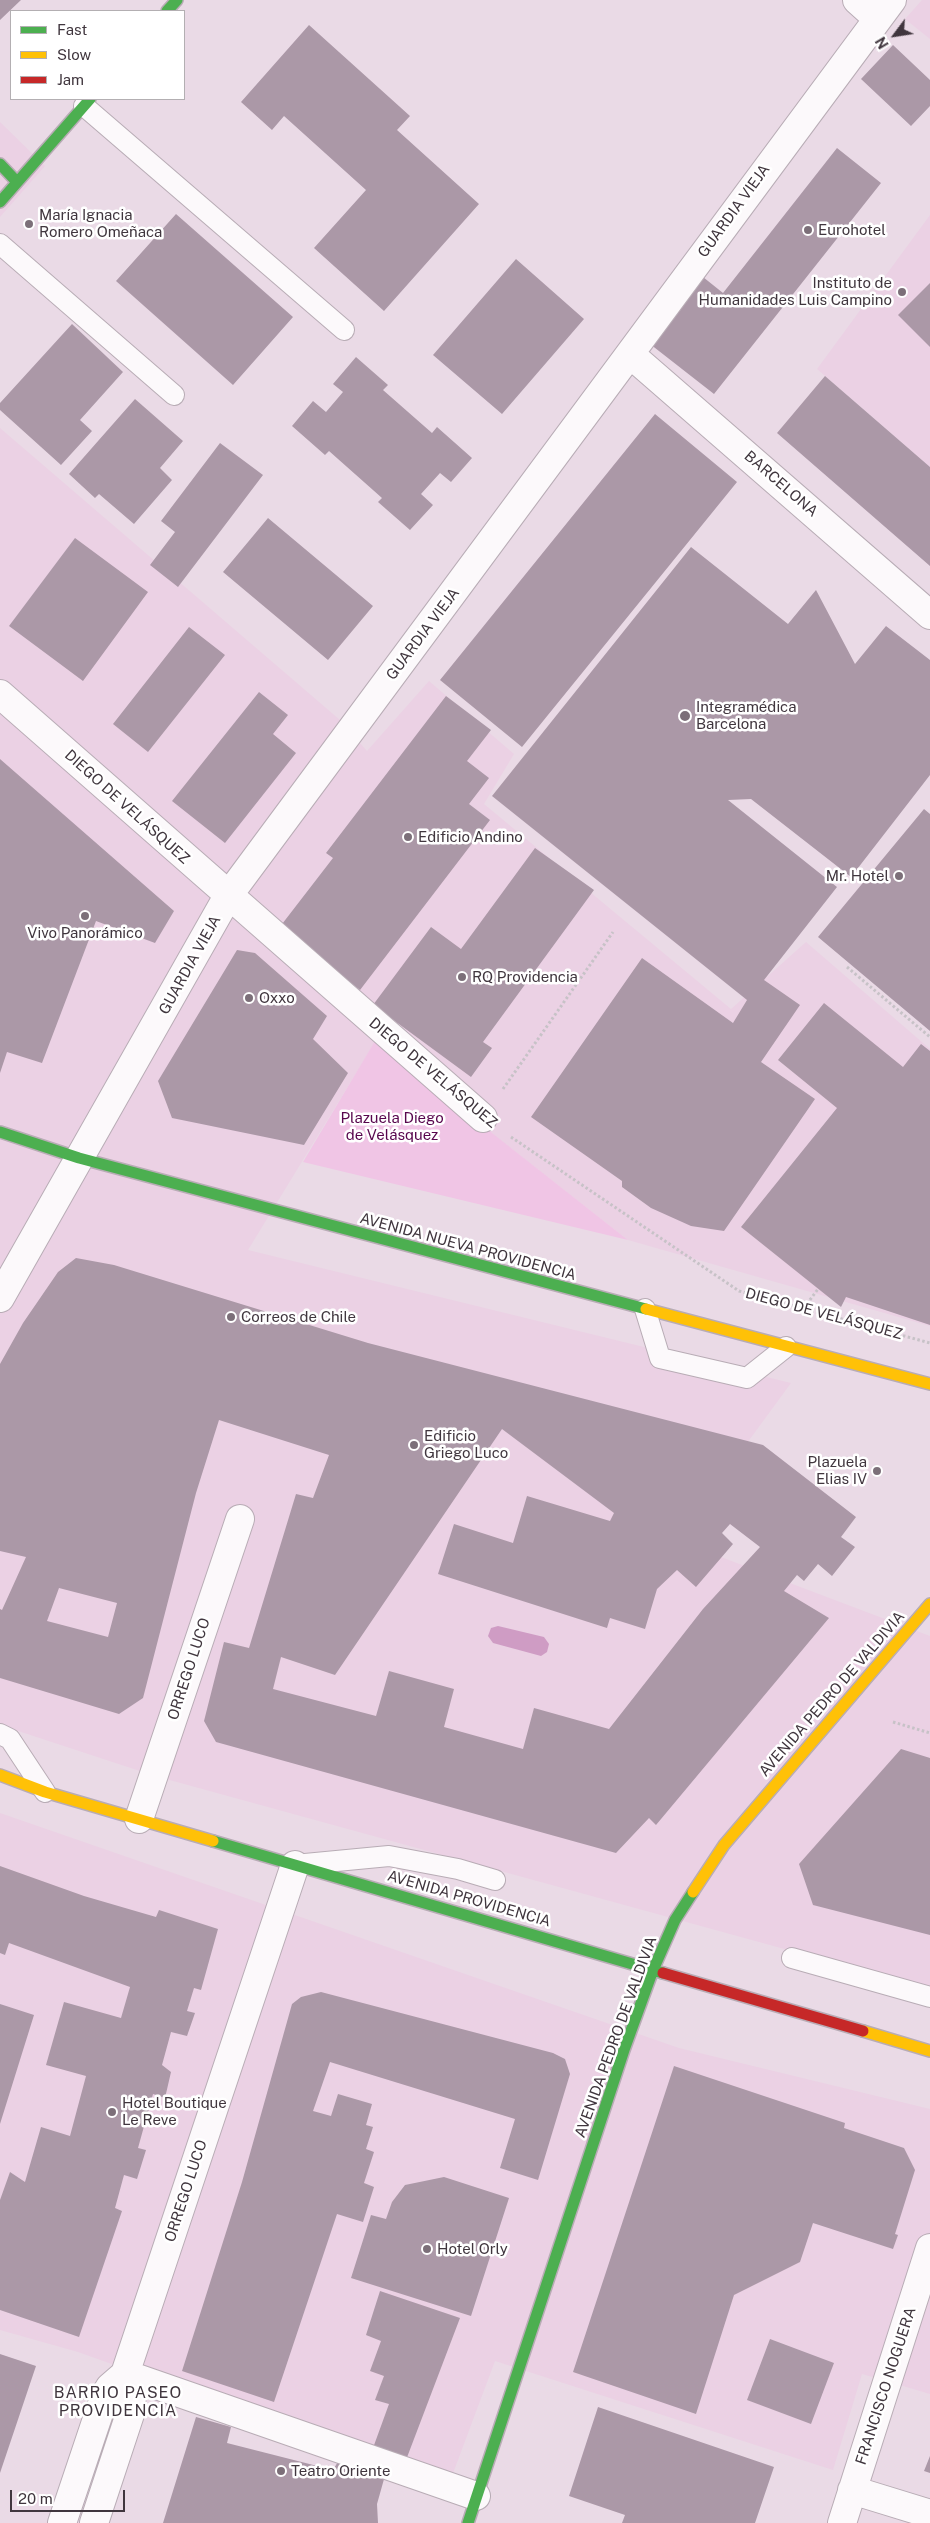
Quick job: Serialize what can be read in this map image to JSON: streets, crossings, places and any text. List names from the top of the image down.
{
  "streets": {
    "main road": ["AVENIDA NUEVA PROVIDENCIA", "AVENIDA PEDRO DE VALDIVIA", "AVENIDA PROVIDENCIA"],
    "street": [
      "GUARDIA VIEJA",
      "BARCELONA",
      "DIEGO DE VELÁSQUEZ",
      "ORREGO LUCO",
      "FRANCISCO NOGUERA"
    ]
  },
  "crossings": [
    ["GUARDIA VIEJA", "BARCELONA"],
    ["GUARDIA VIEJA", "DIEGO DE VELÁSQUEZ"],
    ["GUARDIA VIEJA", "AVENIDA NUEVA PROVIDENCIA"],
    ["ORREGO LUCO", "AVENIDA PROVIDENCIA"],
    ["AVENIDA PEDRO DE VALDIVIA", "AVENIDA PROVIDENCIA"]
  ],
  "districts": ["BARRIO PASEO PROVIDENCIA"],
  "parks": ["Plazuela Diego de Velásquez"],
  "places": [
    "María Ignacia Romero Omeñaca",
    "Eurohotel",
    "Instituto de Humanidades Luis Campino",
    "Integramédica Barcelona",
    "Edificio Andino",
    "Mr. Hotel",
    "Vivo Panorámico",
    "RQ Providencia",
    "Oxxo",
    "Correos de Chile",
    "Edificio Griego Luco",
    "Plazuela Elias IV",
    "Hotel Boutique Le Reve",
    "Hotel Orly",
    "Teatro Oriente"
  ],
  "legend": ["Fast", "Slow", "Jam"],
  "scale_bar": "20 m",
  "north": "bottom left"
}
